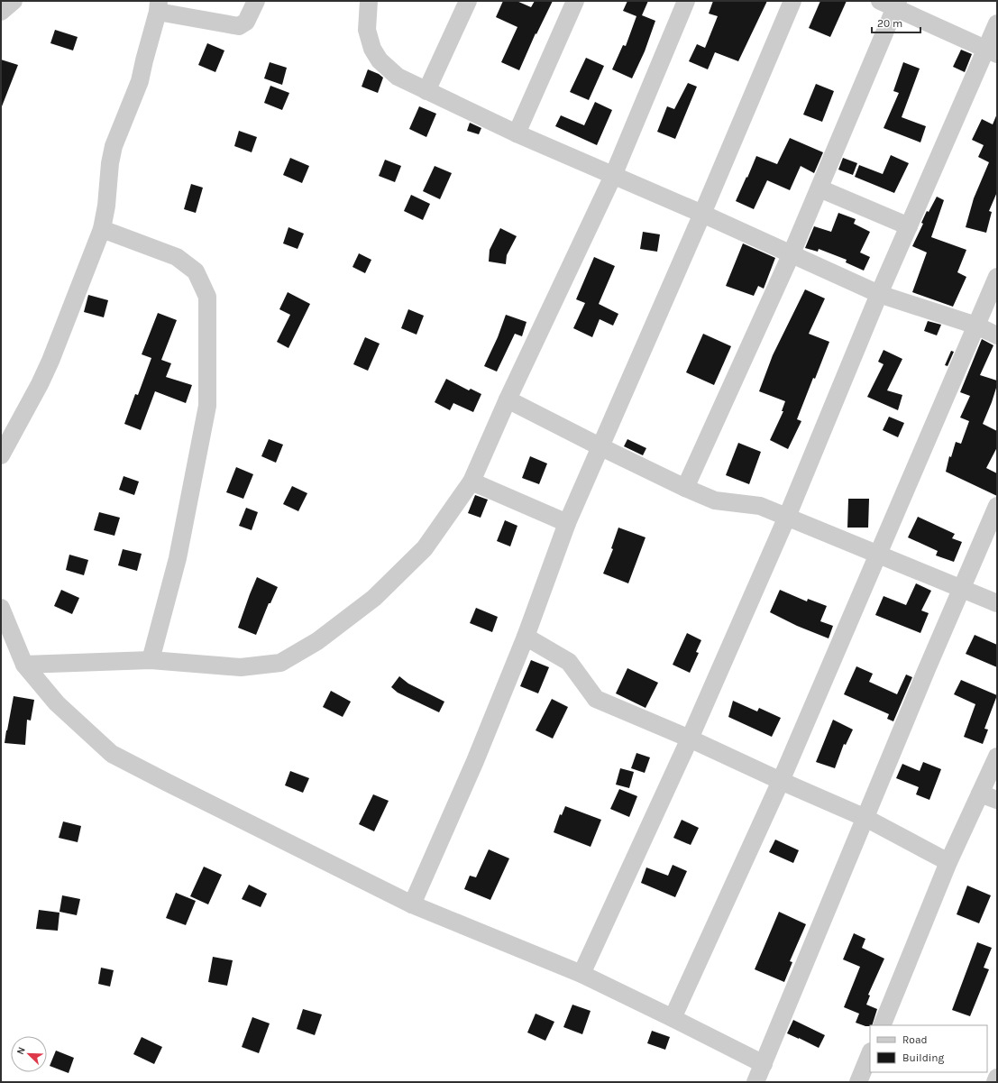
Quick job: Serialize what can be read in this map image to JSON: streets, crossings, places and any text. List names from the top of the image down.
{
  "legend": ["Road", "Building"],
  "scale_bar": "20 m",
  "north": "top left"
}
